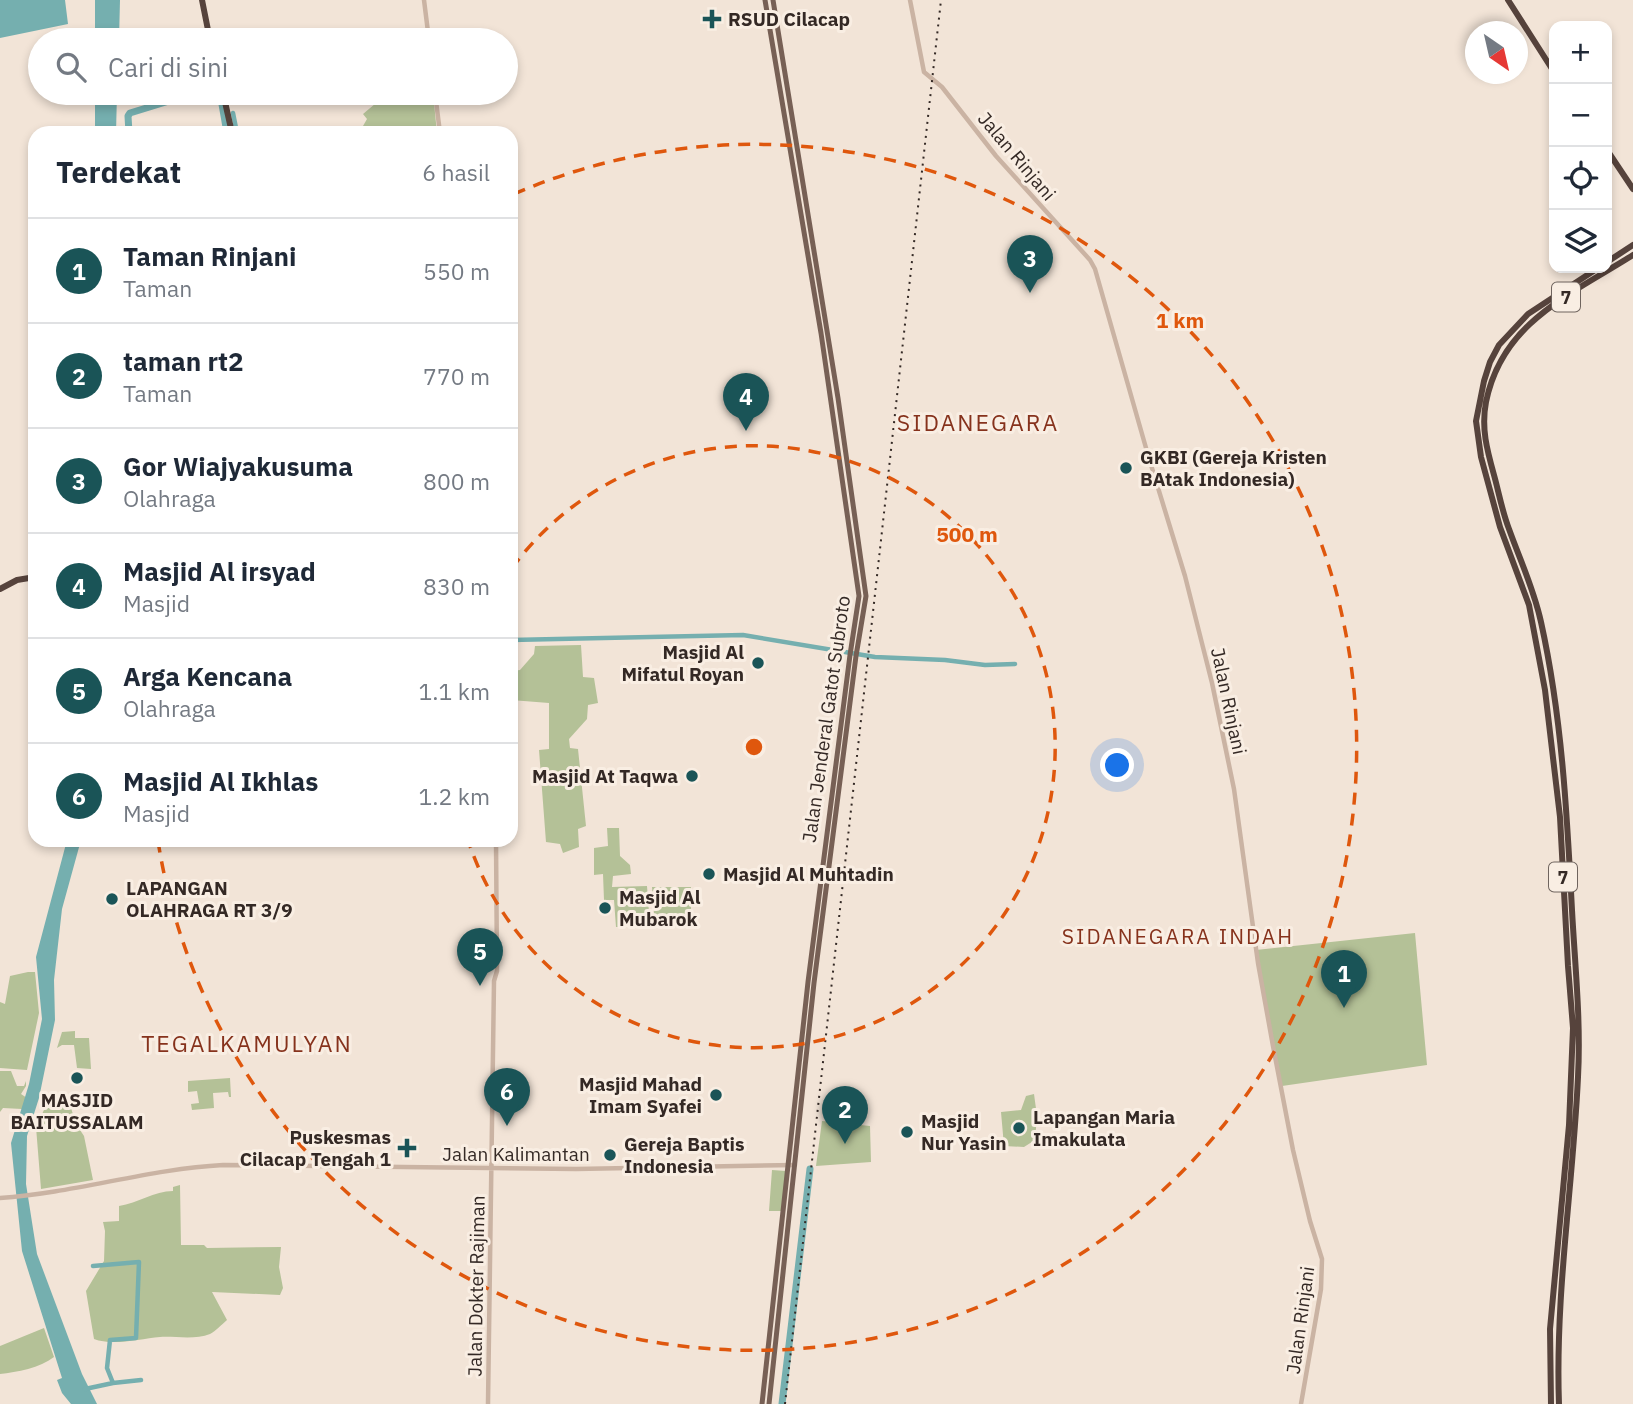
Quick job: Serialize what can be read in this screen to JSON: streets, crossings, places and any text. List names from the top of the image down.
{
  "streets": {
    "highway": ["7"],
    "main road": ["Jalan Jenderal Gatot Subroto"],
    "street": ["Jalan Rinjani", "Jalan Kalimantan", "Jalan Dokter Rajiman"]
  },
  "crossings": [
    ["Jalan Jenderal Gatot Subroto", "Jalan Kalimantan"],
    ["Jalan Kalimantan", "Jalan Dokter Rajiman"]
  ],
  "districts": ["SIDANEGARA", "SIDANEGARA INDAH", "TEGALKAMULYAN"],
  "places": {
    "health": ["RSUD Cilacap", "Puskesmas Cilacap Tengah 1"],
    "other": [
      "GKBI (Gereja Kristen BAtak Indonesia)",
      "Masjid Al Mifatul Royan",
      "Masjid At Taqwa",
      "Masjid Al Muhtadin",
      "LAPANGAN OLAHRAGA RT 3/9",
      "Masjid Al Mubarok",
      "MASJID BAITUSSALAM",
      "Masjid Mahad Imam Syafei",
      "Lapangan Maria Imakulata",
      "Masjid Nur Yasin",
      "Gereja Baptis Indonesia"
    ]
  },
  "north": "bottom right",
  "page": {
    "map_buttons": ["+", "−"],
    "search": "Cari di sini",
    "heading": ["Terdekat", "6 hasil"],
    "list": [
      {
        "mark": "1",
        "name": "Taman Rinjani",
        "note": "Taman",
        "value": "550 m"
      },
      {
        "mark": "2",
        "name": "taman rt2",
        "note": "Taman",
        "value": "770 m"
      },
      {
        "mark": "3",
        "name": "Gor Wiajyakusuma",
        "note": "Olahraga",
        "value": "800 m"
      },
      {
        "mark": "4",
        "name": "Masjid Al irsyad",
        "note": "Masjid",
        "value": "830 m"
      },
      {
        "mark": "5",
        "name": "Arga Kencana",
        "note": "Olahraga",
        "value": "1.1 km"
      },
      {
        "mark": "6",
        "name": "Masjid Al Ikhlas",
        "note": "Masjid",
        "value": "1.2 km"
      }
    ],
    "pins": [
      "3",
      "4",
      "5",
      "1",
      "6",
      "2"
    ]
  },
  "rings": ["1 km", "500 m"]
}
